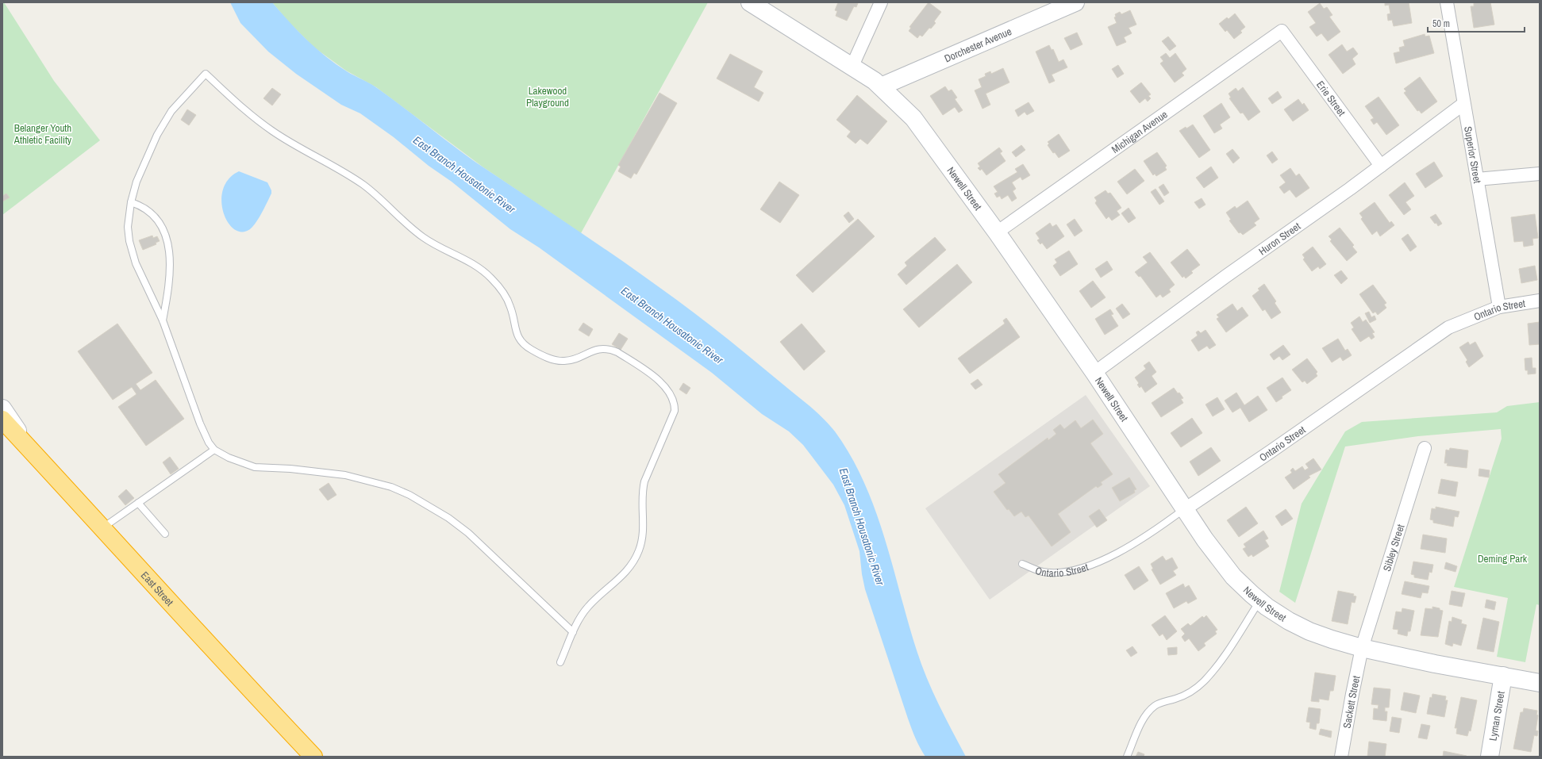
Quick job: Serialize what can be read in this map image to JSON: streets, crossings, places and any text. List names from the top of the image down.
{
  "streets": {
    "highway": ["East Street"],
    "street": [
      "Dorchester Avenue",
      "Erie Street",
      "Michigan Avenue",
      "Superior Street",
      "Newell Street",
      "Huron Street",
      "Ontario Street",
      "Sibley Street",
      "Sackett Street",
      "Lyman Street"
    ]
  },
  "crossings": [
    ["Dorchester Avenue", "Newell Street"],
    ["Erie Street", "Michigan Avenue"],
    ["Erie Street", "Huron Street"],
    ["Michigan Avenue", "Newell Street"],
    ["Superior Street", "Huron Street"],
    ["Superior Street", "Ontario Street"],
    ["Newell Street", "Huron Street"],
    ["Newell Street", "Ontario Street"],
    ["Newell Street", "Sibley Street"],
    ["Newell Street", "Sackett Street"],
    ["Newell Street", "Lyman Street"],
    ["Sibley Street", "Sackett Street"]
  ],
  "water": ["East Branch Housatonic River"],
  "parks": ["Lakewood Playground", "Belanger Youth Athletic Facility", "Deming Park"],
  "scale_bar": "50 m"
}
